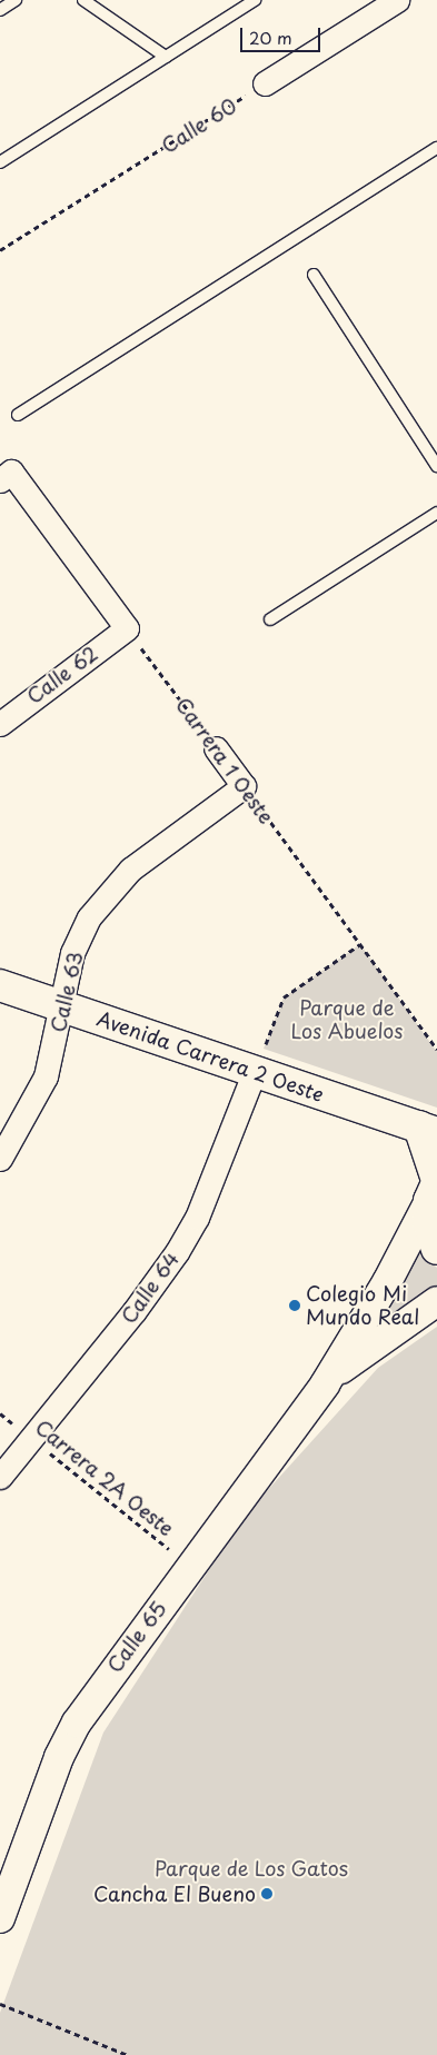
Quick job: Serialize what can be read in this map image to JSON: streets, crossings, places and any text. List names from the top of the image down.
{
  "streets": {
    "main road": ["Avenida Carrera 2 Oeste"],
    "street": [
      "Calle 62",
      "Carrera 1 Oeste",
      "Calle 63",
      "Calle 64",
      "Calle 65"
    ],
    "path": ["Calle 60", "Carrera 2A Oeste"]
  },
  "crossings": [
    ["Calle 62", "Carrera 1 Oeste"],
    ["Carrera 1 Oeste", "Calle 63"],
    ["Calle 63", "Avenida Carrera 2 Oeste"],
    ["Avenida Carrera 2 Oeste", "Calle 64"],
    ["Avenida Carrera 2 Oeste", "Calle 65"],
    ["Calle 64", "Carrera 2A Oeste"],
    ["Carrera 2A Oeste", "Calle 65"]
  ],
  "parks": ["Parque de Los Abuelos", "Parque de Los Gatos"],
  "places": ["Colegio Mi Mundo Real", "Cancha El Bueno"],
  "scale_bar": "20 m"
}
